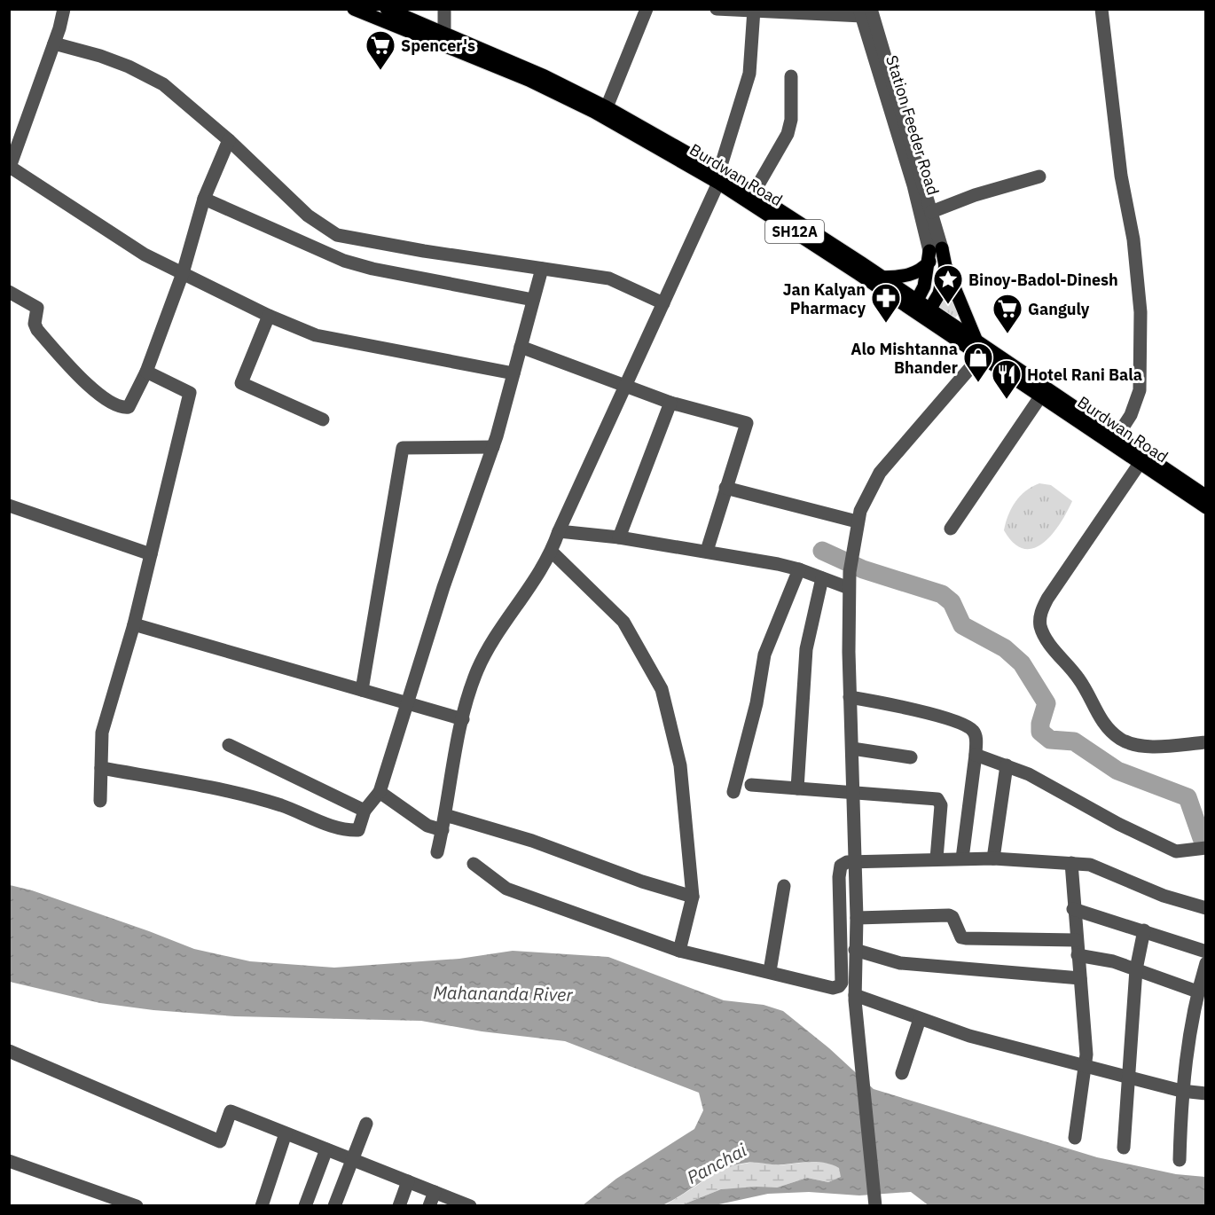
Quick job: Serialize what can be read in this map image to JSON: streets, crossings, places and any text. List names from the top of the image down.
{
  "streets": {
    "main road": ["Burdwan Road", "SH12A"],
    "street": ["Station Feeder Road"]
  },
  "water": ["Mahananda River", "Panchai"],
  "places": {
    "supermarket": ["Spencer's", "Ganguly"],
    "place": ["Binoy-Badol-Dinesh"],
    "pharmacy": ["Jan Kalyan Pharmacy"],
    "shop": ["Alo Mishtanna Bhander"],
    "restaurant": ["Hotel Rani Bala"]
  }
}
